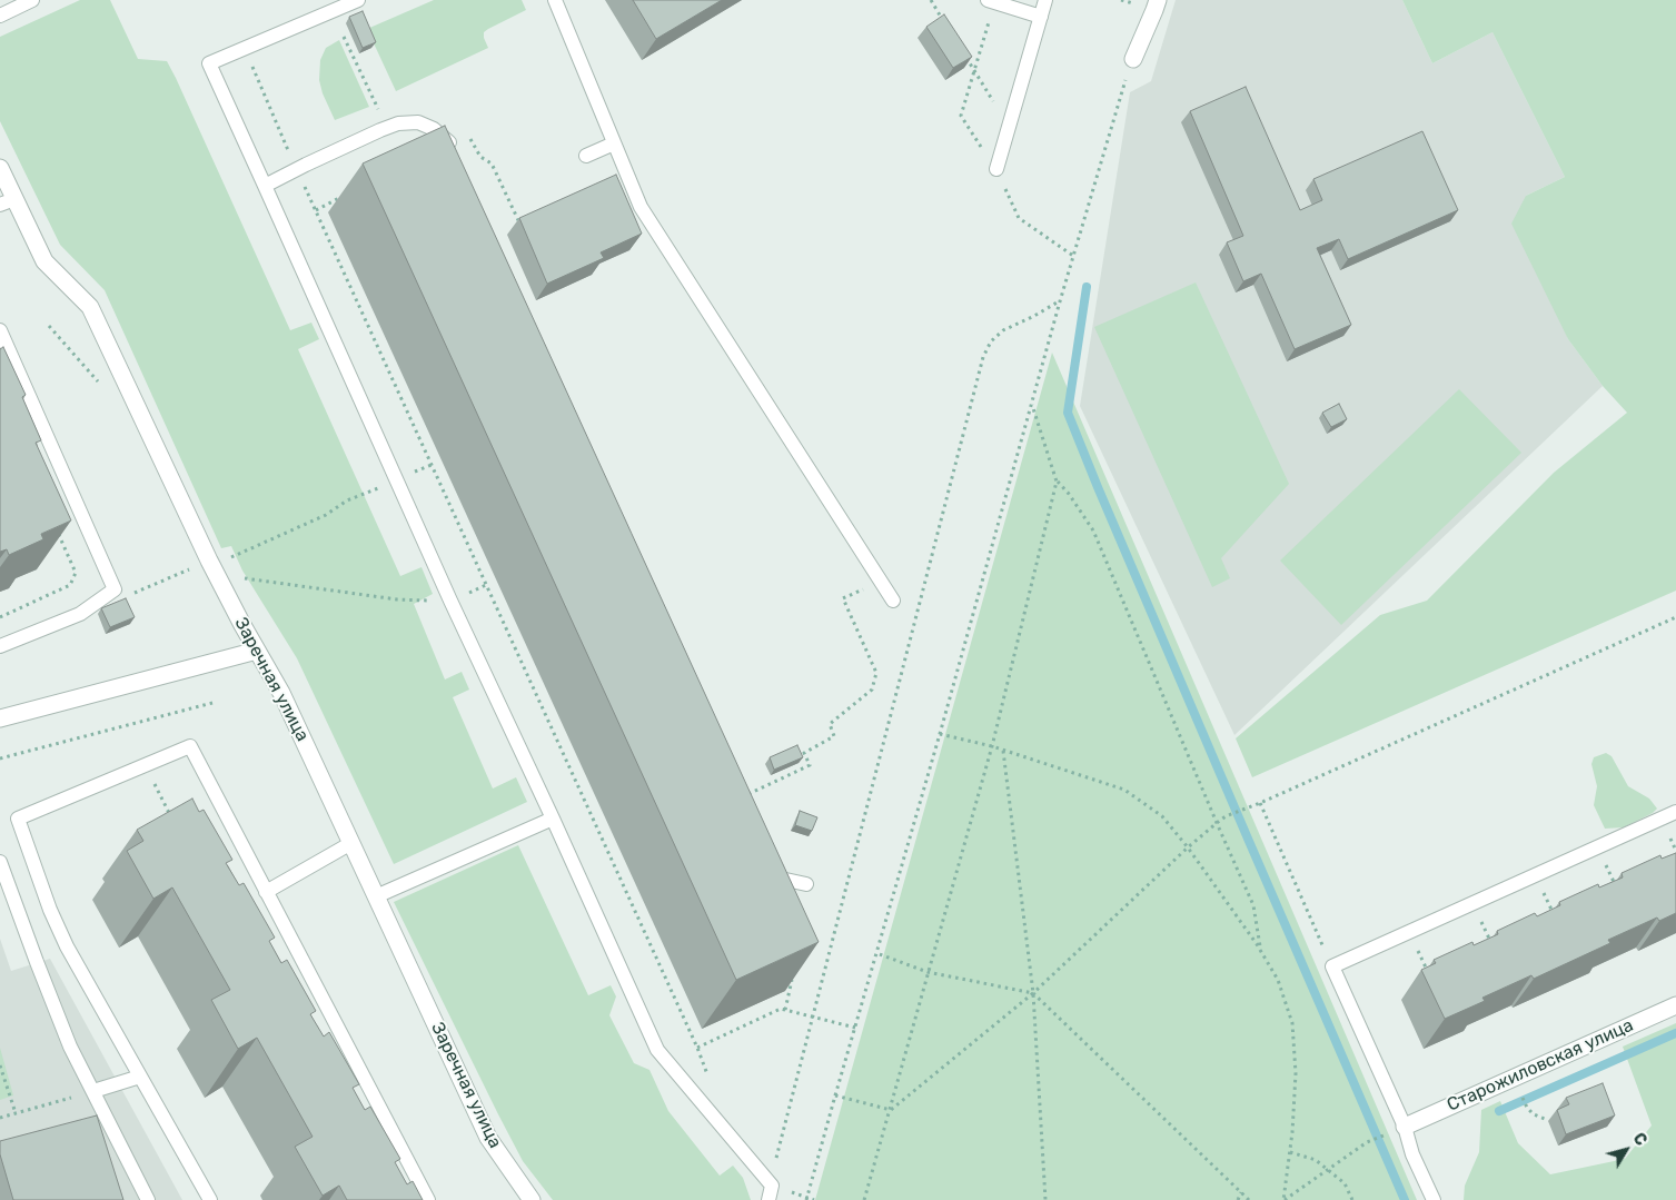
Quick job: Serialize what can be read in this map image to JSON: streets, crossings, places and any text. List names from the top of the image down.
{
  "streets": {
    "street": ["Заречная улица", "Старожиловская улица"]
  },
  "north": "top right"
}
